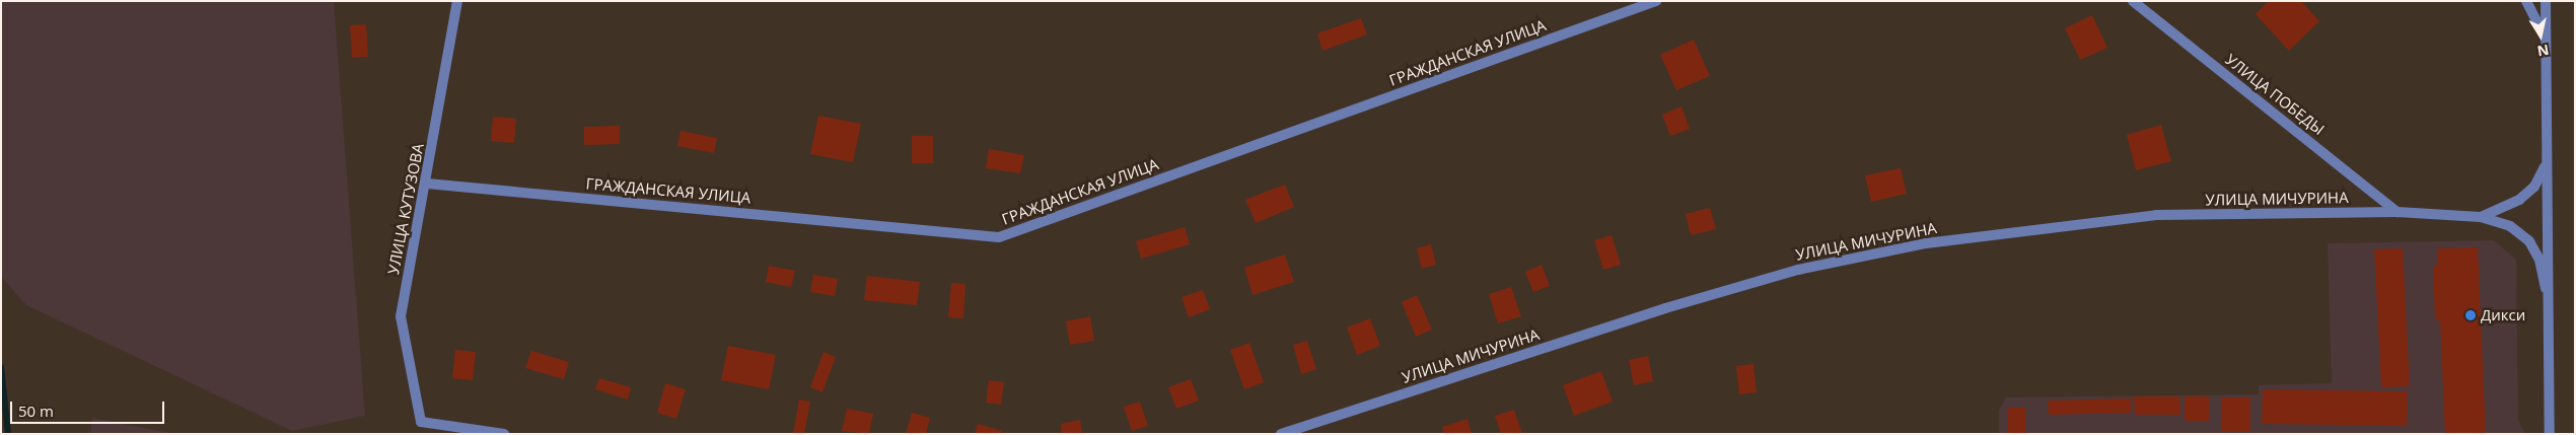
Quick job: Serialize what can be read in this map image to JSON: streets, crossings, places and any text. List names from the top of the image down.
{
  "streets": {
    "street": [
      "ГРАЖДАНСКАЯ УЛИЦА",
      "УЛИЦА ПОБЕДЫ",
      "УЛИЦА МИЧУРИНА",
      "УЛИЦА КУТУЗОВА"
    ]
  },
  "crossings": [
    ["ГРАЖДАНСКАЯ УЛИЦА", "УЛИЦА КУТУЗОВА"],
    ["УЛИЦА ПОБЕДЫ", "УЛИЦА МИЧУРИНА"]
  ],
  "places": ["Дикси"],
  "scale_bar": "50 m",
  "north": "bottom"
}
